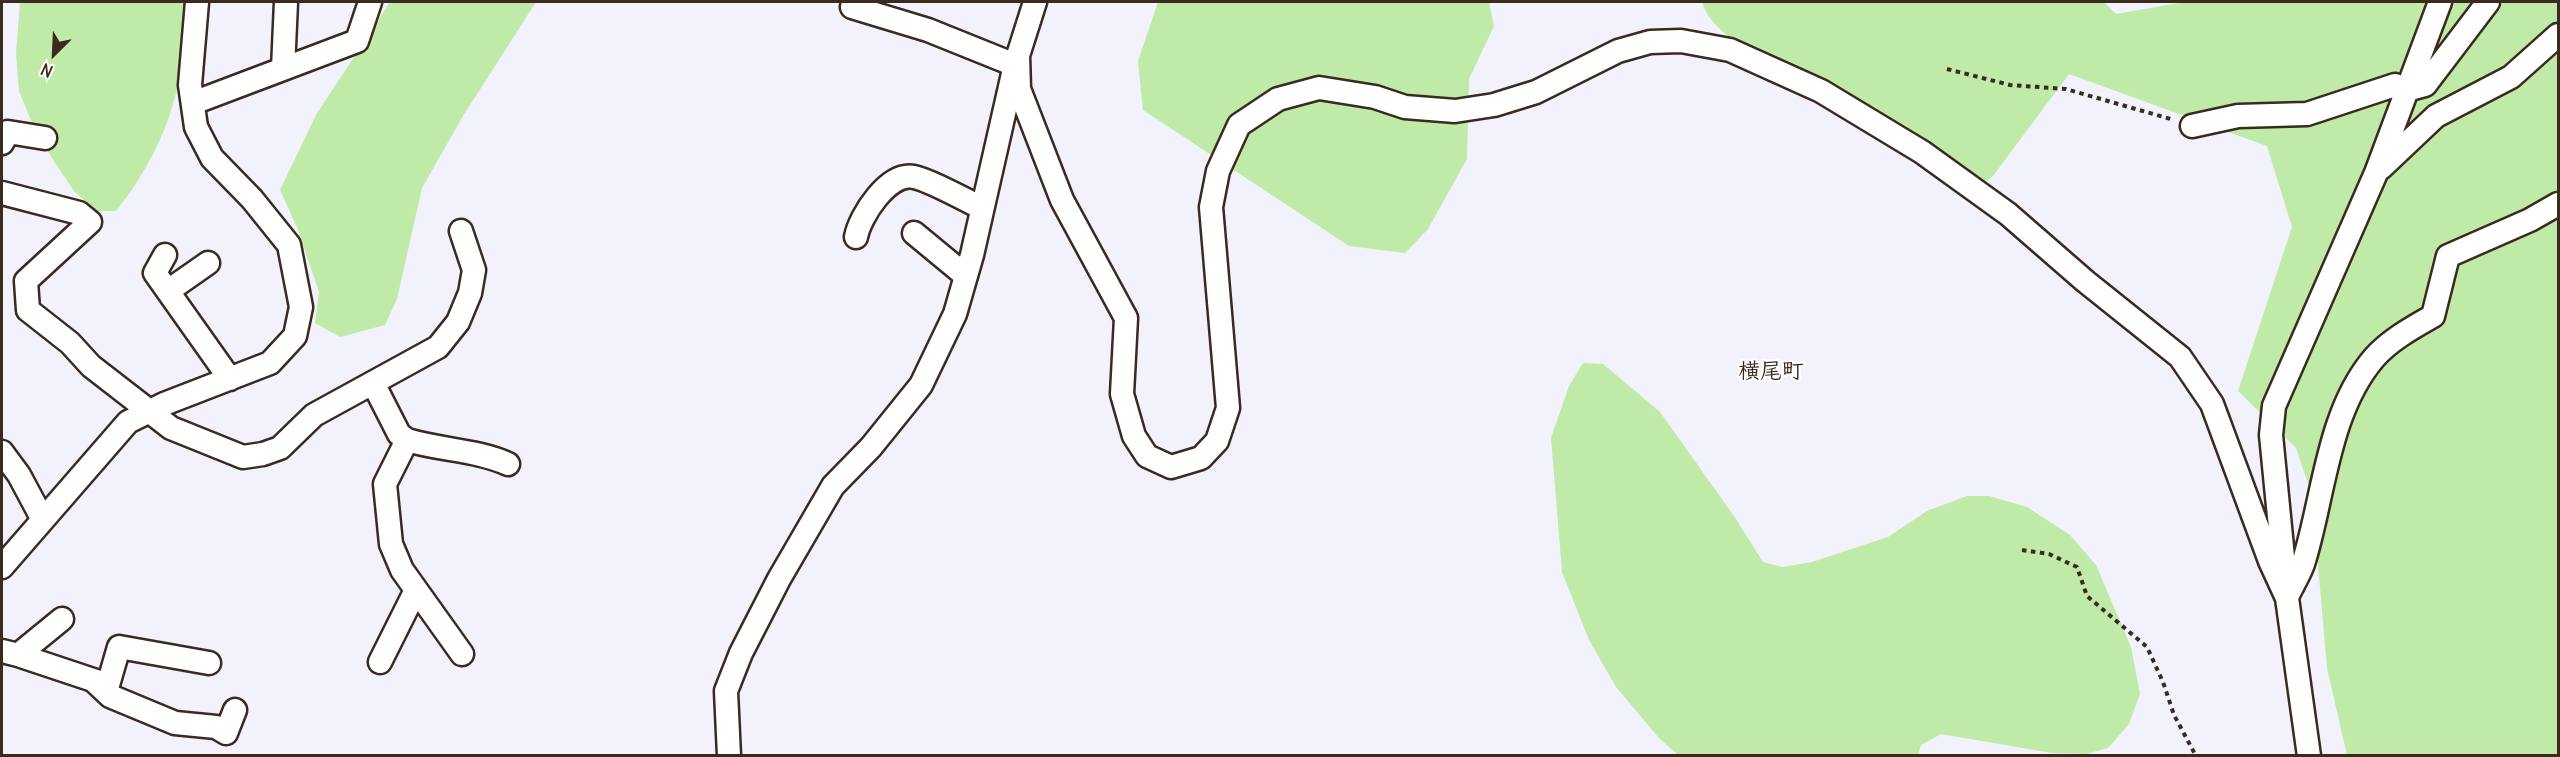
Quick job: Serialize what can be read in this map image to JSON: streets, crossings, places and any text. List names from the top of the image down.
{
  "districts": ["横尾町"],
  "north": "bottom left"
}
